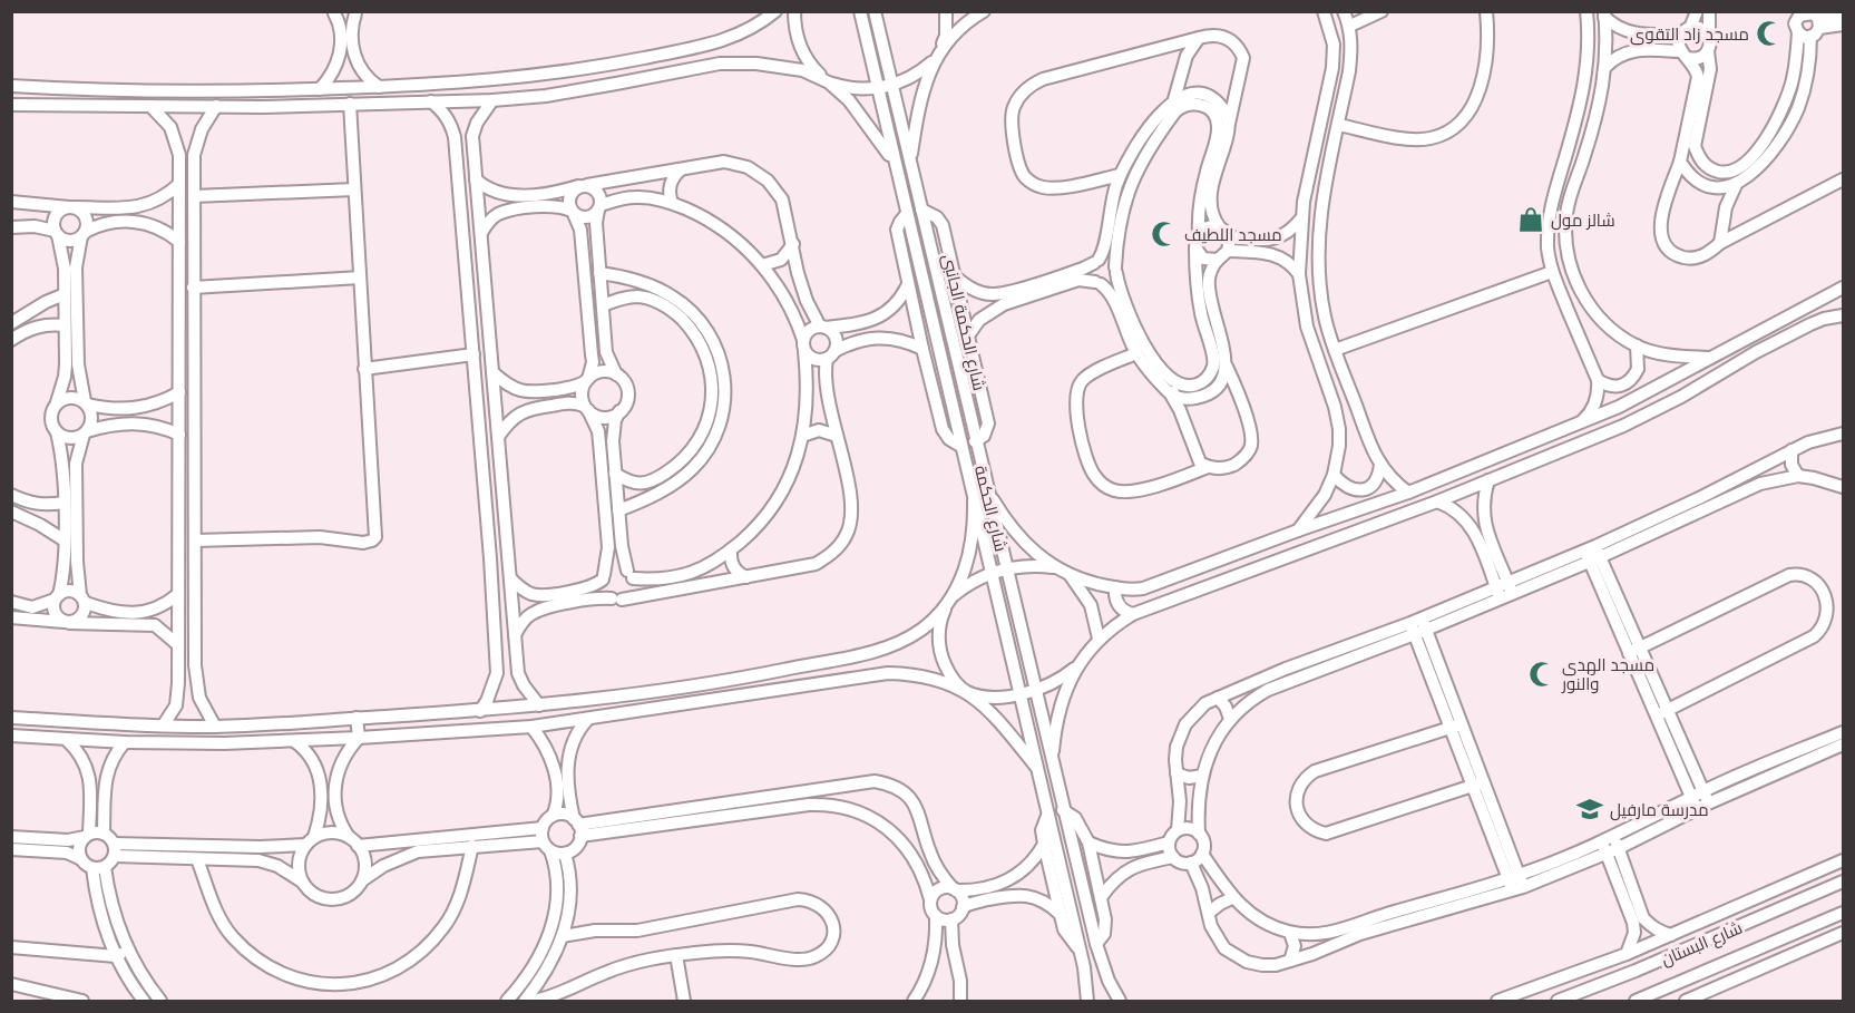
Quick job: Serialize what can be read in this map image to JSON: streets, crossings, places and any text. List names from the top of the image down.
{
  "streets": {
    "street": ["شارع الحكمة الجانبى", "شارع الحكمة", "شارع البستان"]
  },
  "crossings": [
    ["شارع الحكمة الجانبى", "شارع الحكمة"]
  ],
  "places": {
    "mosque": ["مسجد زاد التقوى", "مسجد اللطيف", "مسجد الهدى والنور"],
    "shop": ["شالز مول"],
    "school or university": ["مدرسة مارفيل"]
  }
}
